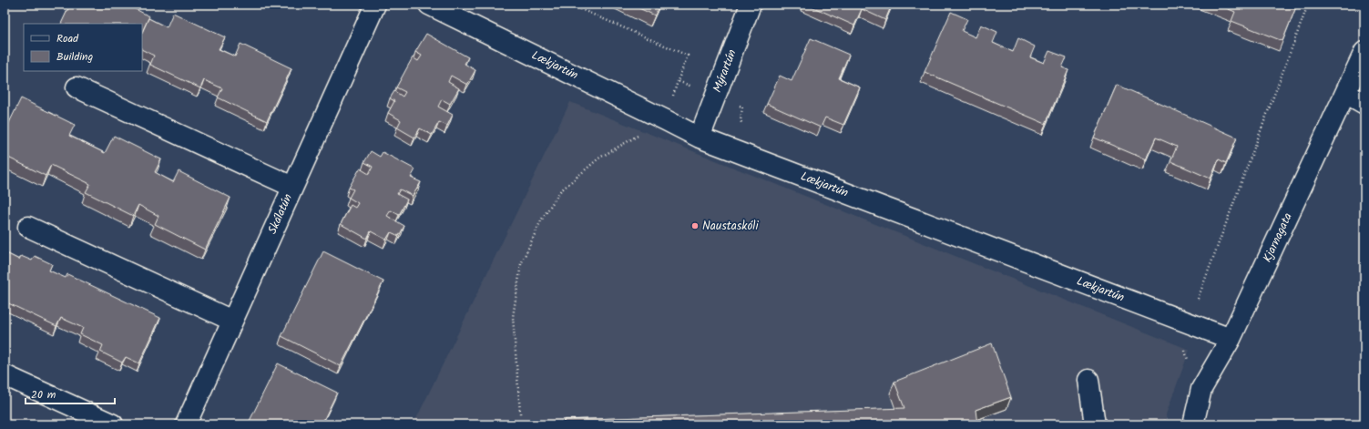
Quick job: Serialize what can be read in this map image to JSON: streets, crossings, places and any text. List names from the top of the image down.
{
  "streets": {
    "street": [
      "Lækjartún",
      "Mýrartún",
      "Skálatún",
      "Kjarnagata"
    ]
  },
  "crossings": [
    ["Lækjartún", "Mýrartún"],
    ["Lækjartún", "Kjarnagata"]
  ],
  "places": ["Naustaskóli"],
  "legend": ["Road", "Building"],
  "scale_bar": "20 m"
}
